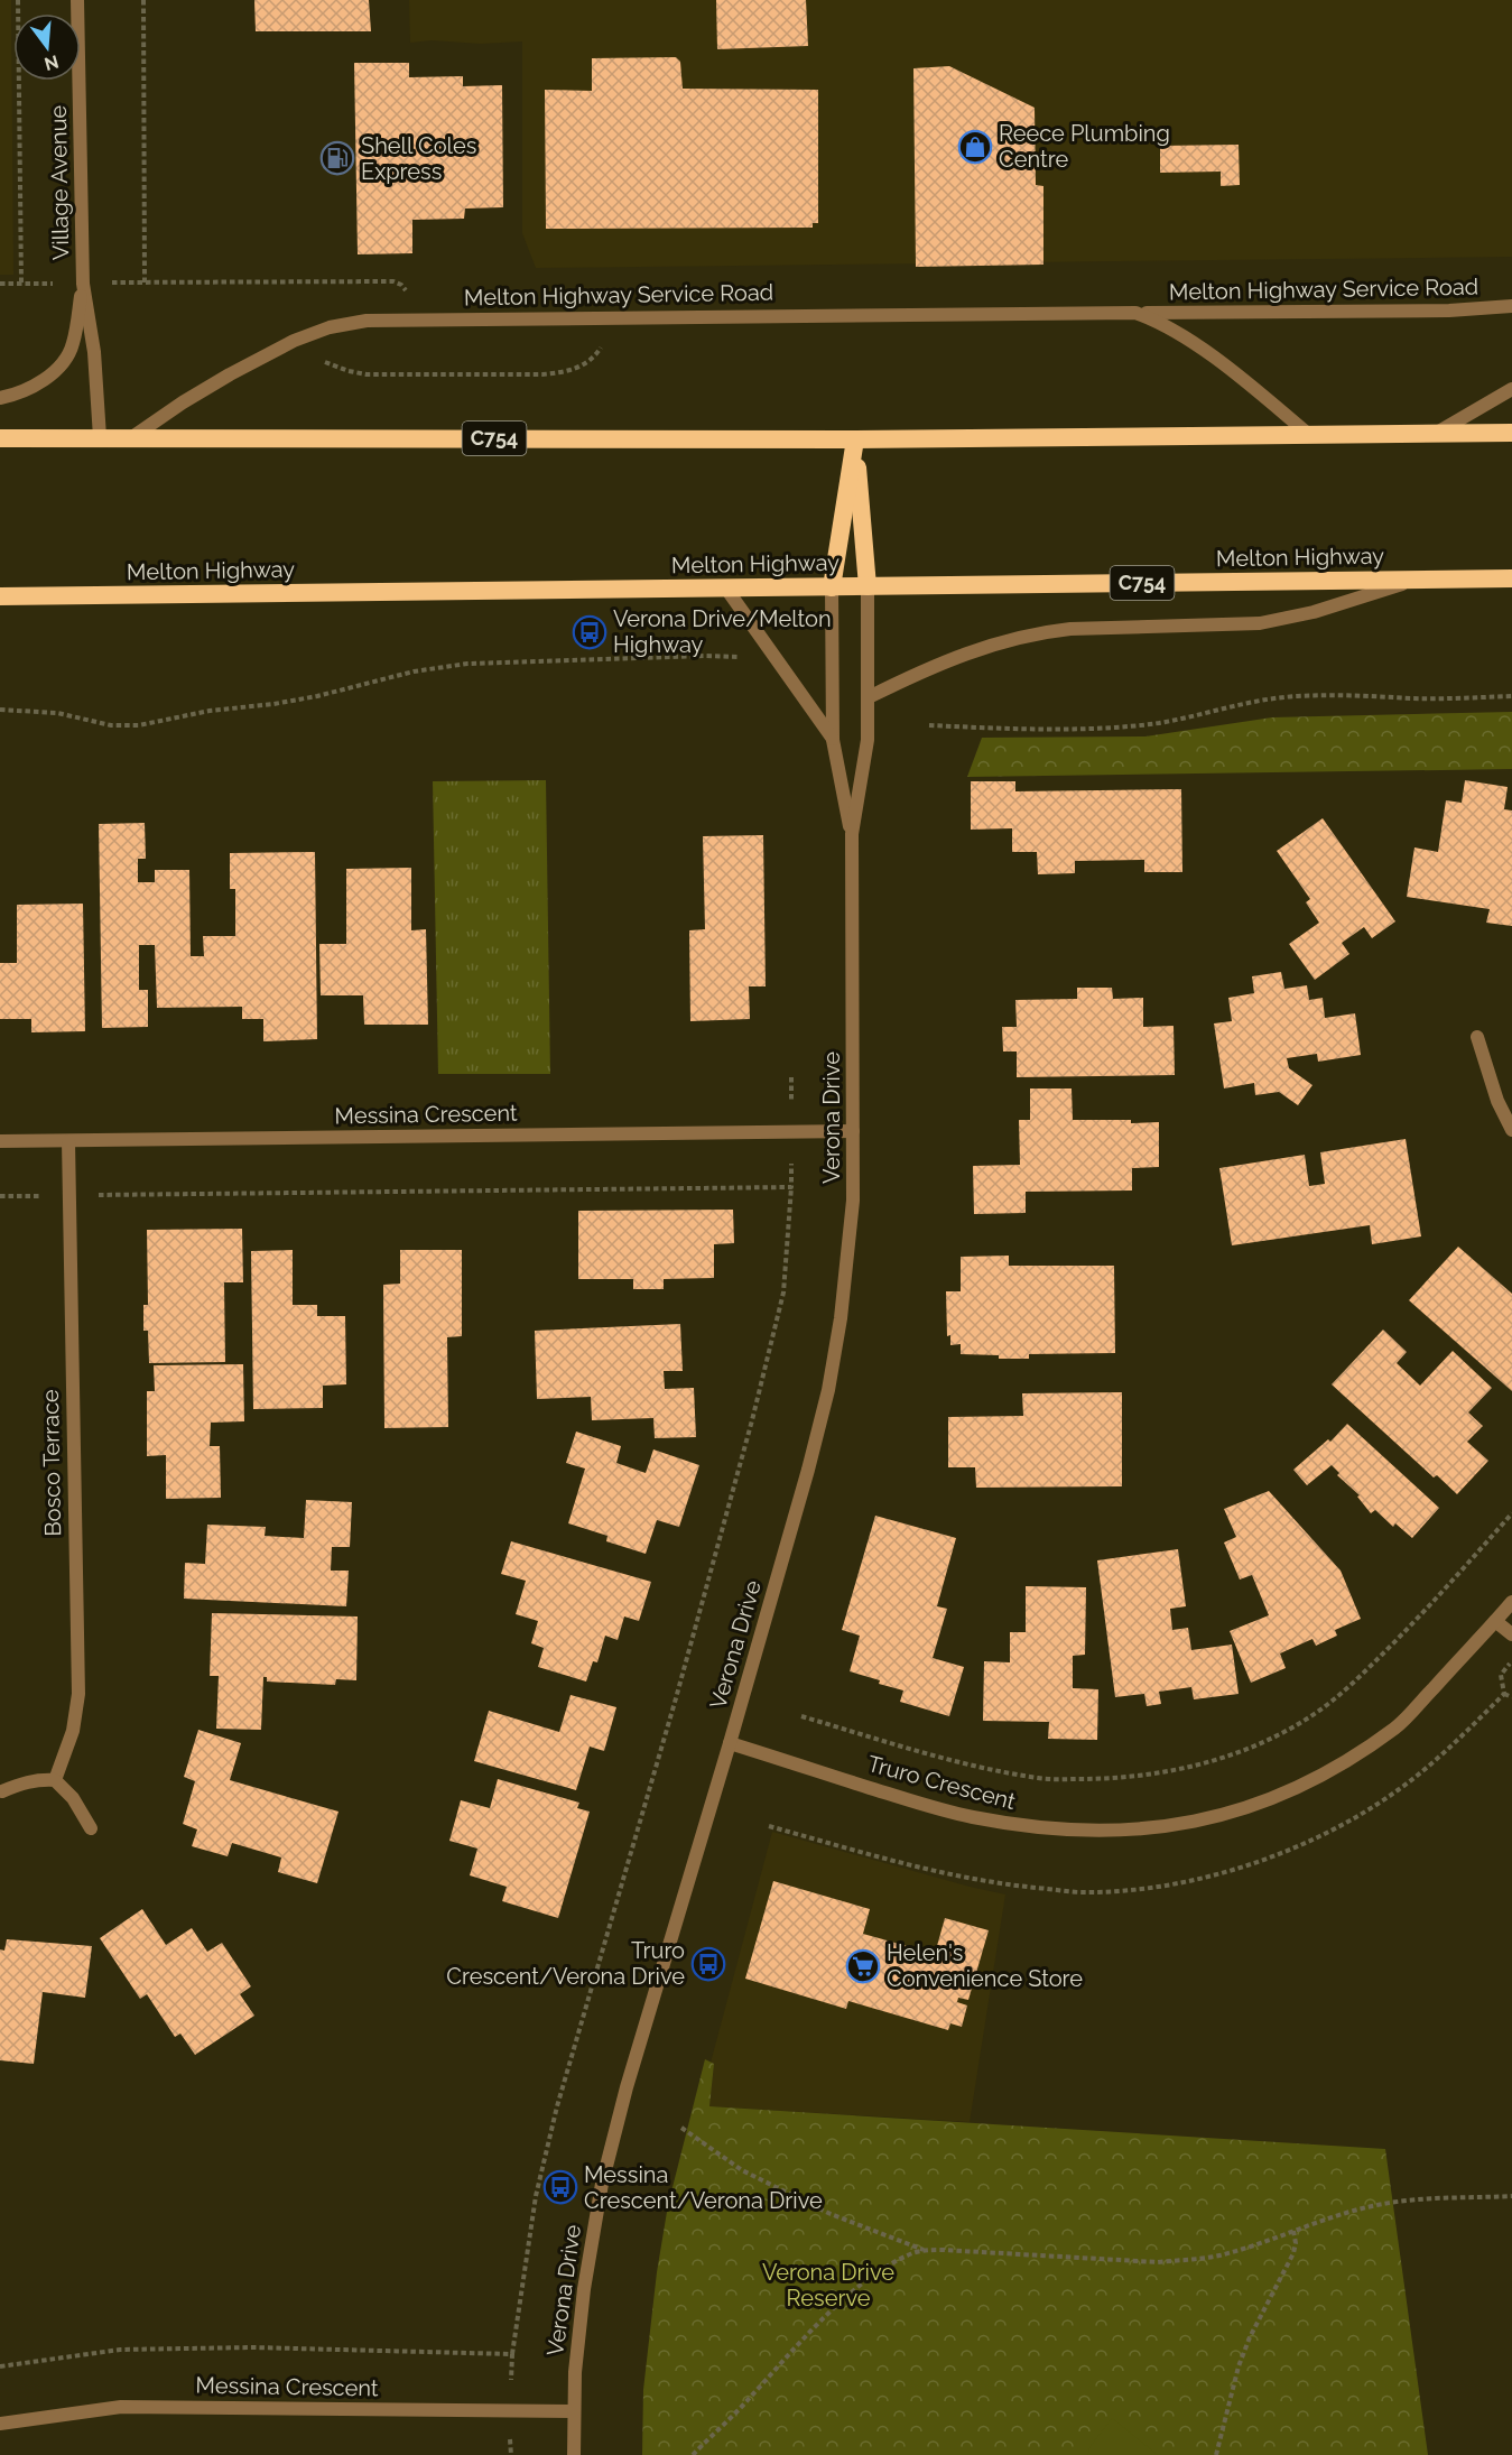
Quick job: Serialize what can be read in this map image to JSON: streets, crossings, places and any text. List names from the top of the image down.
{
  "streets": {
    "highway": ["C754", "Melton Highway"],
    "street": [
      "Village Avenue",
      "Melton Highway Service Road",
      "Messina Crescent",
      "Verona Drive",
      "Bosco Terrace",
      "Truro Crescent"
    ]
  },
  "crossings": [
    ["Village Avenue", "C754"],
    ["Melton Highway Service Road", "C754"],
    ["Melton Highway", "Verona Drive"],
    ["Messina Crescent", "Verona Drive"],
    ["Messina Crescent", "Bosco Terrace"],
    ["Verona Drive", "Truro Crescent"]
  ],
  "parks": ["Verona Drive Reserve"],
  "places": {
    "shop": ["Reece Plumbing Centre"],
    "fuel station": ["Shell Coles Express"],
    "bus stop": ["Verona Drive/Melton Highway", "Truro Crescent/Verona Drive", "Messina Crescent/Verona Drive"],
    "supermarket": ["Helen's Convenience Store"]
  },
  "north": "bottom"
}
